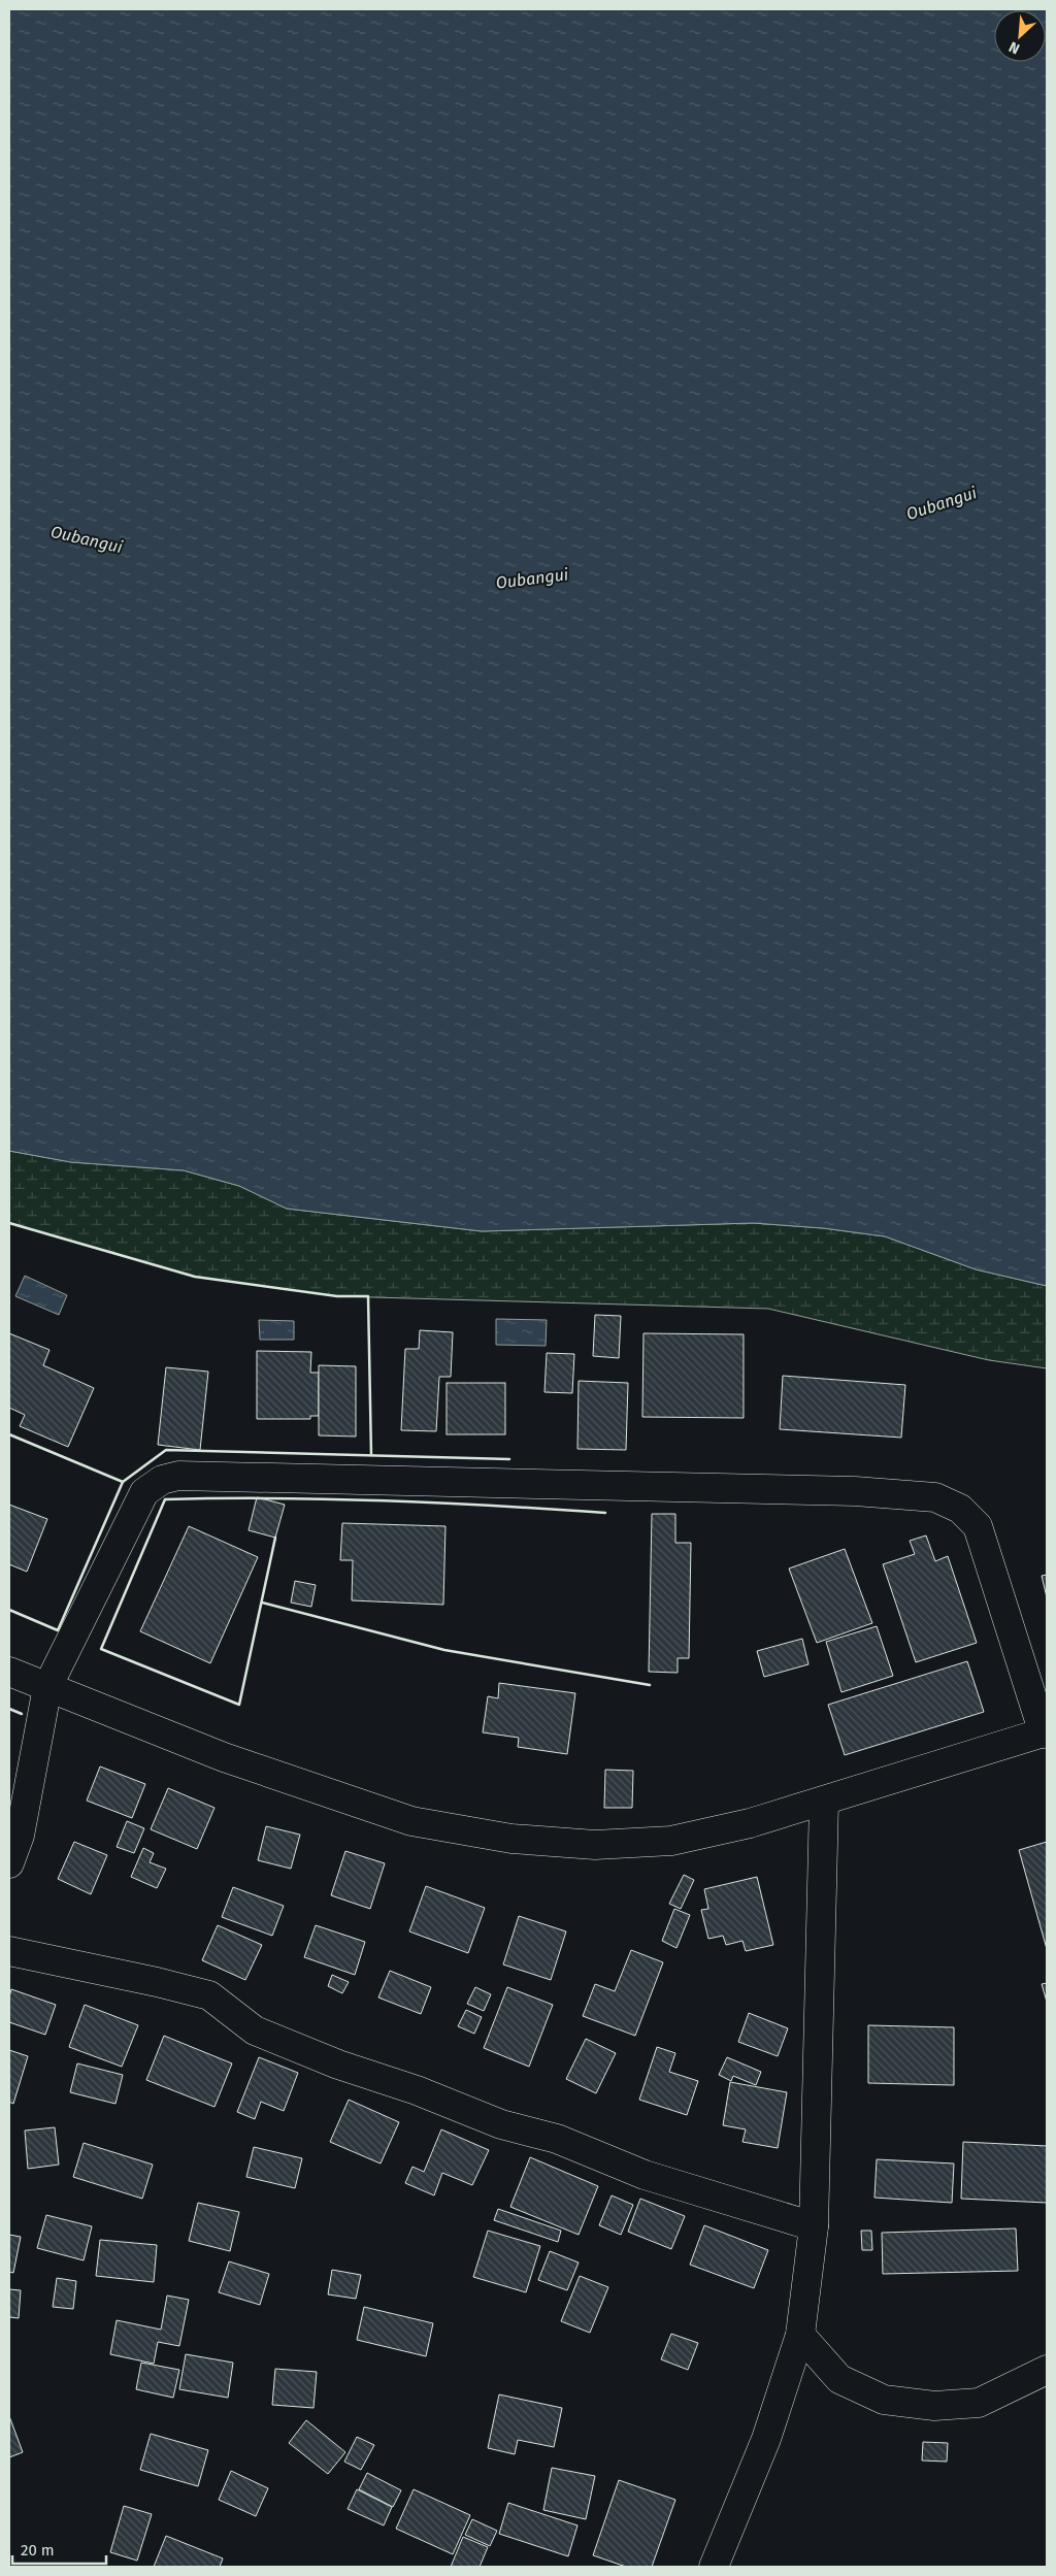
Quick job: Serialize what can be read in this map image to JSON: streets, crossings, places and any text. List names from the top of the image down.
{
  "water": ["Oubangui"],
  "scale_bar": "20 m",
  "north": "bottom left"
}
